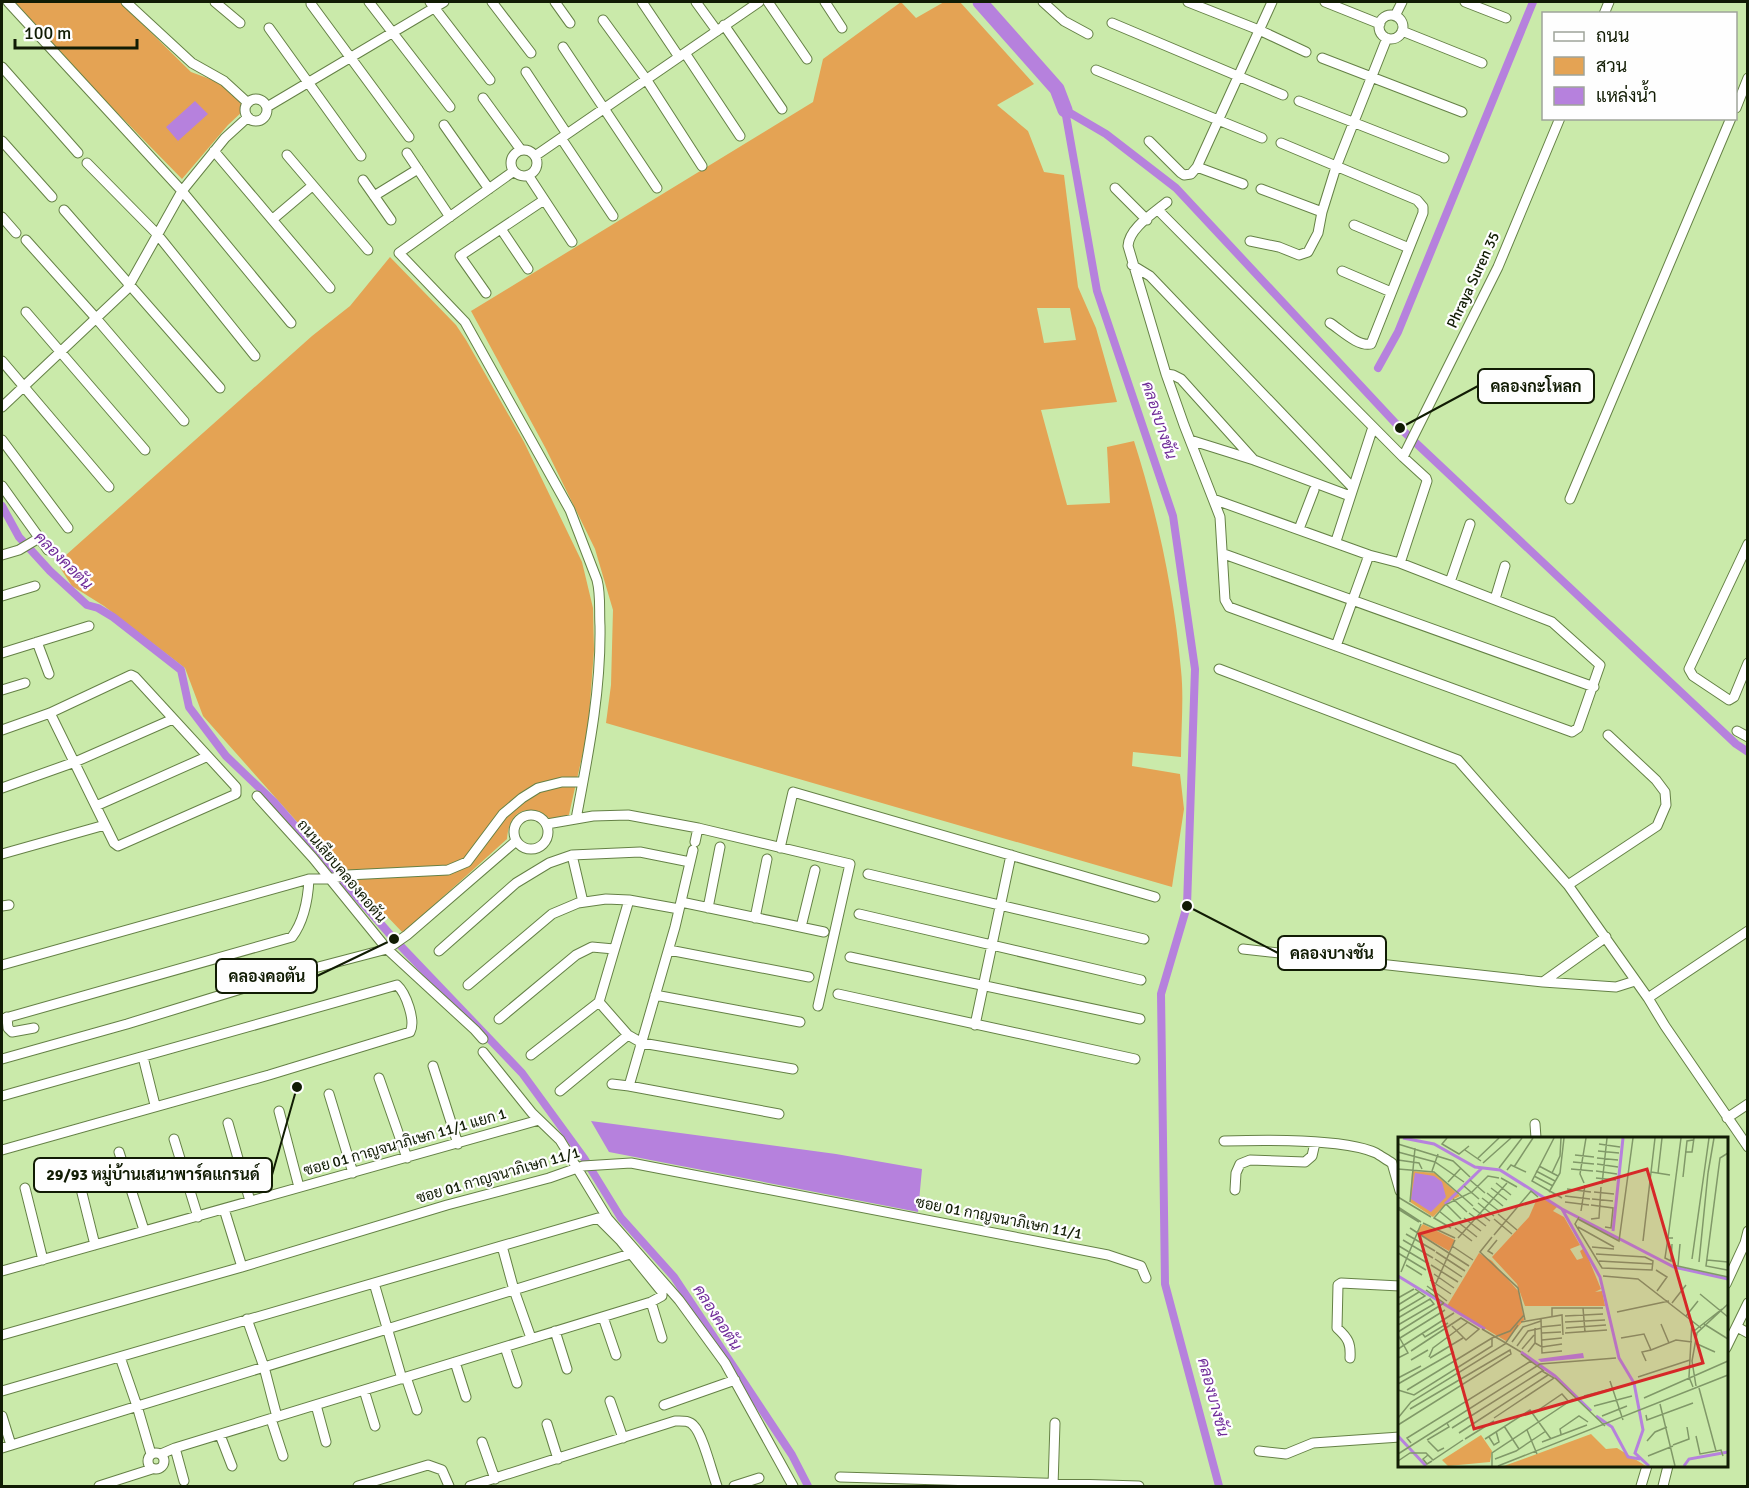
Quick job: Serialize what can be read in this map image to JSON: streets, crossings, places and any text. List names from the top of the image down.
{
  "streets": {
    "street": [
      "Phraya Suren 35",
      "ถนนเลียบคลองคอตัน",
      "ซอย 01 กาญจนาภิเษก 11/1 แยก 1",
      "ซอย 01 กาญจนาภิเษก 11/1"
    ]
  },
  "water": ["คลองบางชัน", "คลองคอตัน"],
  "places": [
    "คลองกะโหลก",
    "คลองบางชัน",
    "คลองคอตัน",
    "29/93 หมู่บ้านเสนาพาร์คแกรนด์"
  ],
  "legend": ["ถนน", "สวน", "แหล่งน้ำ"],
  "scale_bar": "100 m"
}
